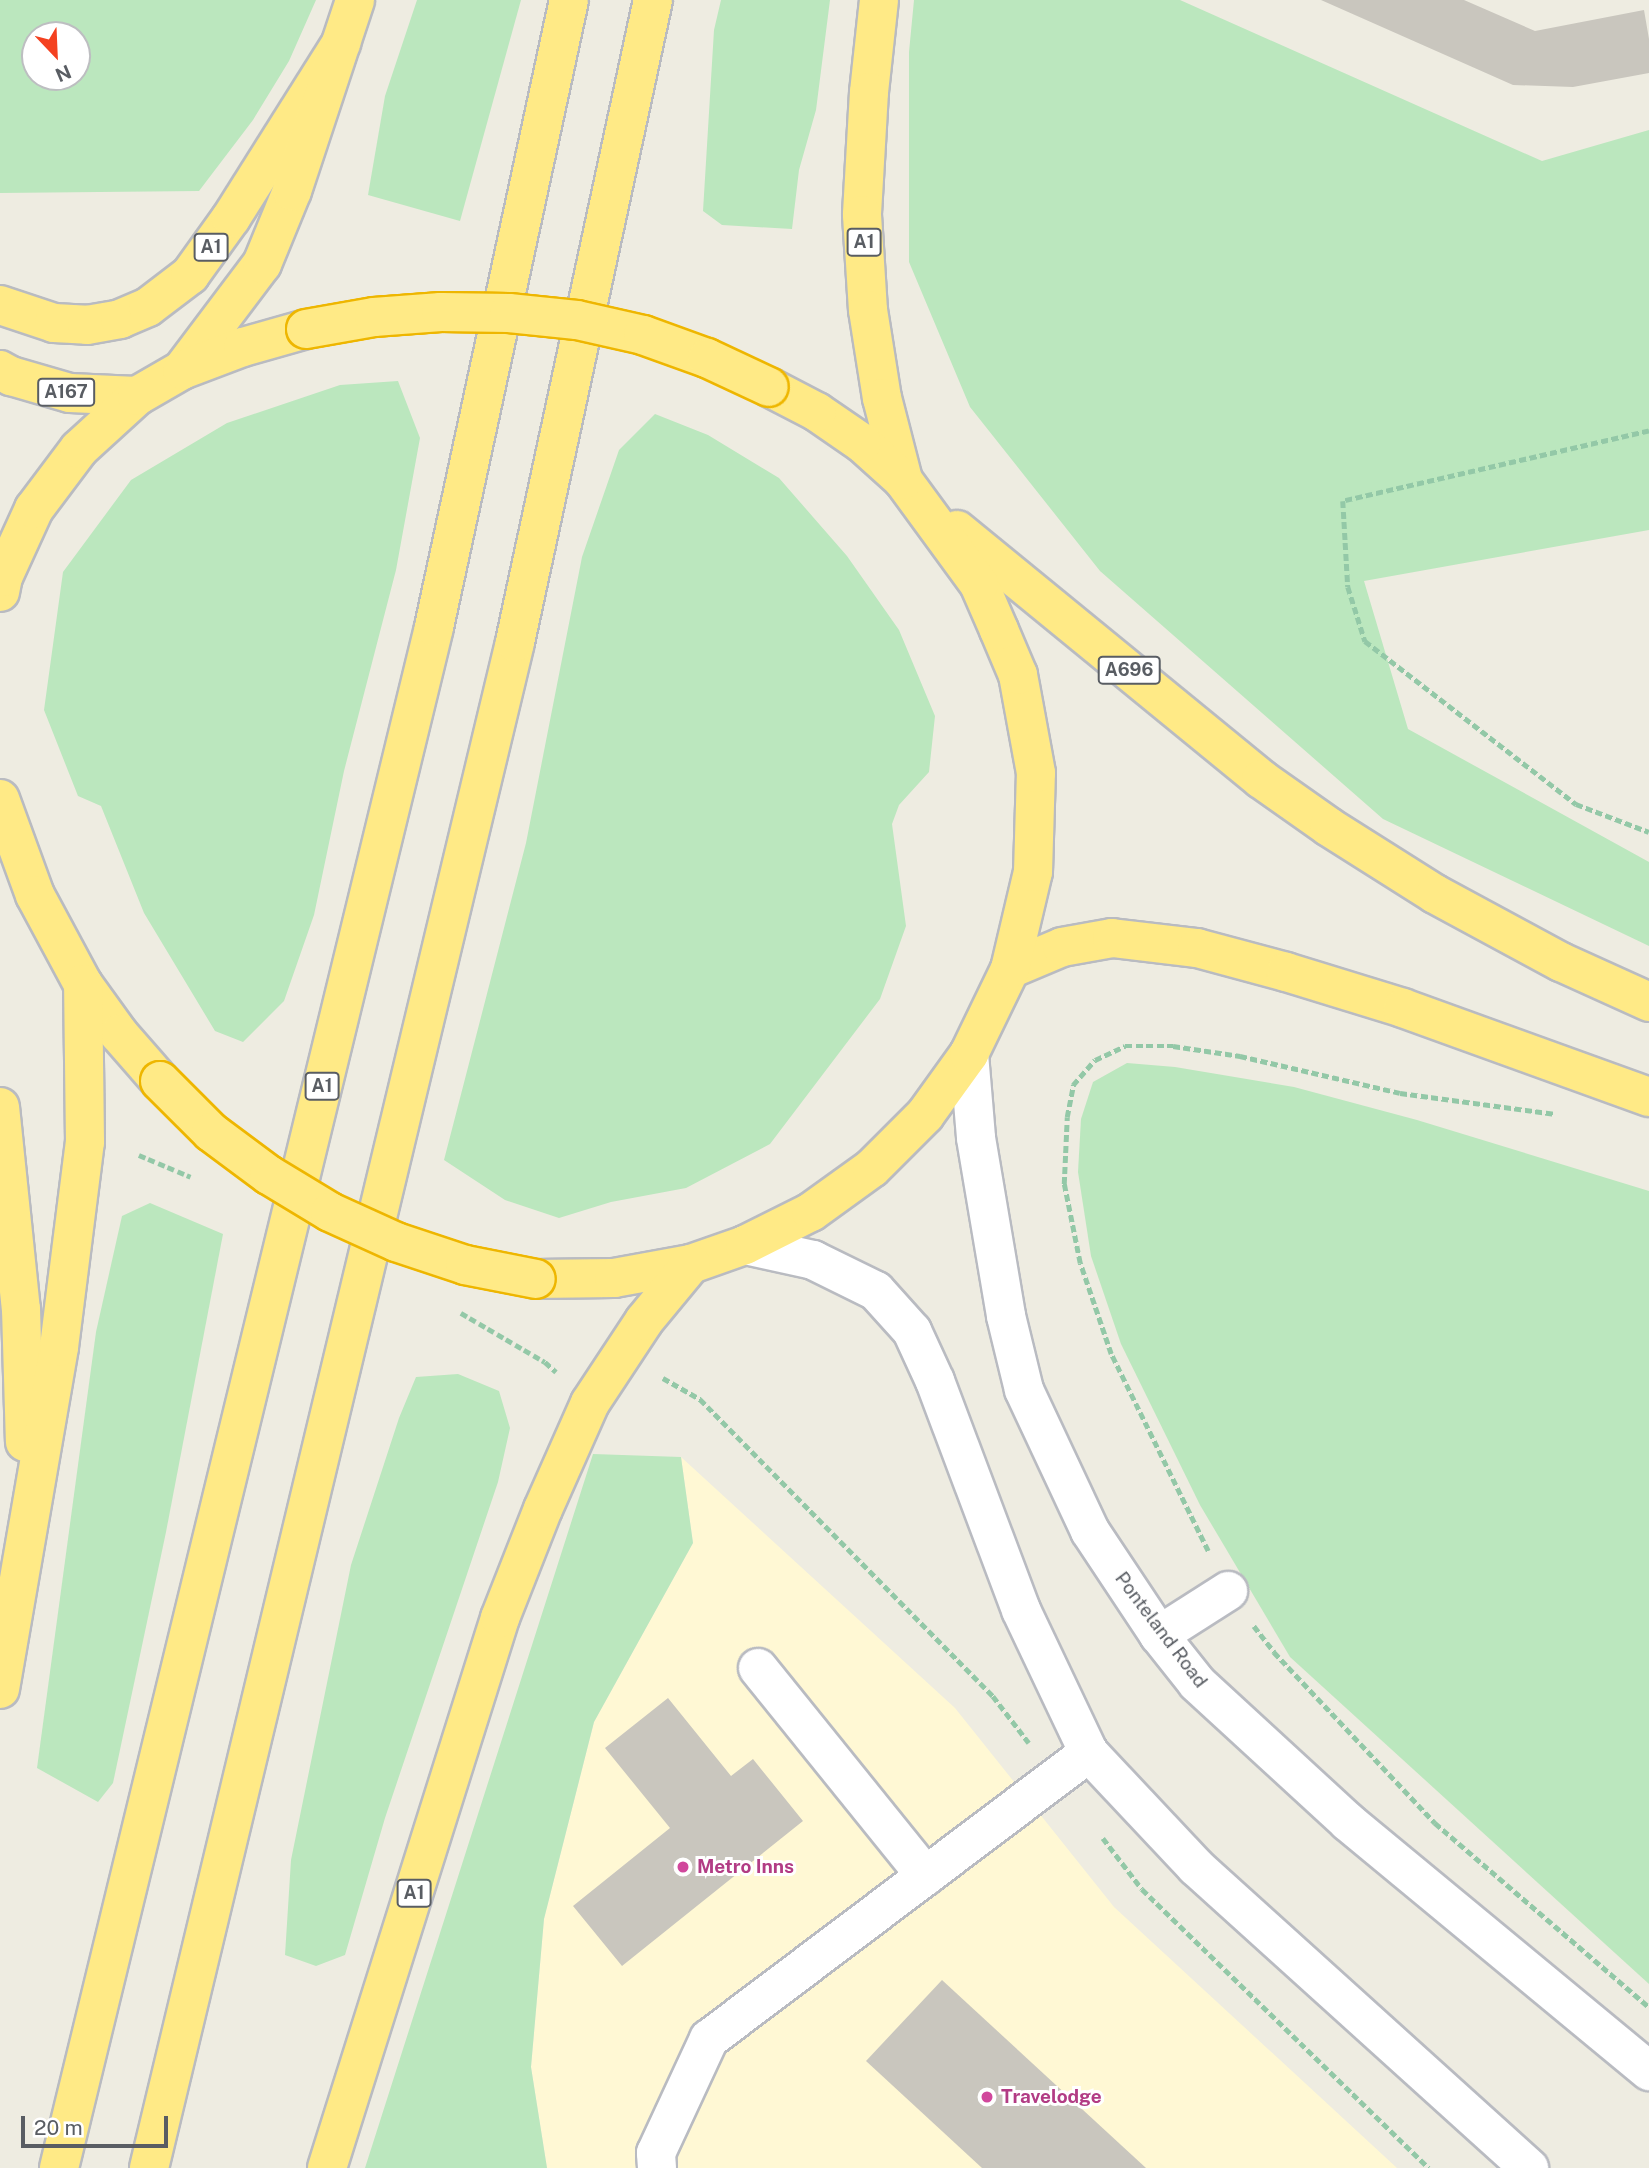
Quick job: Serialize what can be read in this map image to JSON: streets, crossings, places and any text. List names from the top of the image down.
{
  "streets": {
    "highway": ["A1", "A167", "A696"],
    "main road": ["Ponteland Road"]
  },
  "crossings": [
    ["A1", "A696"]
  ],
  "places": ["Metro Inns", "Travelodge"],
  "scale_bar": "20 m",
  "north": "bottom right"
}
